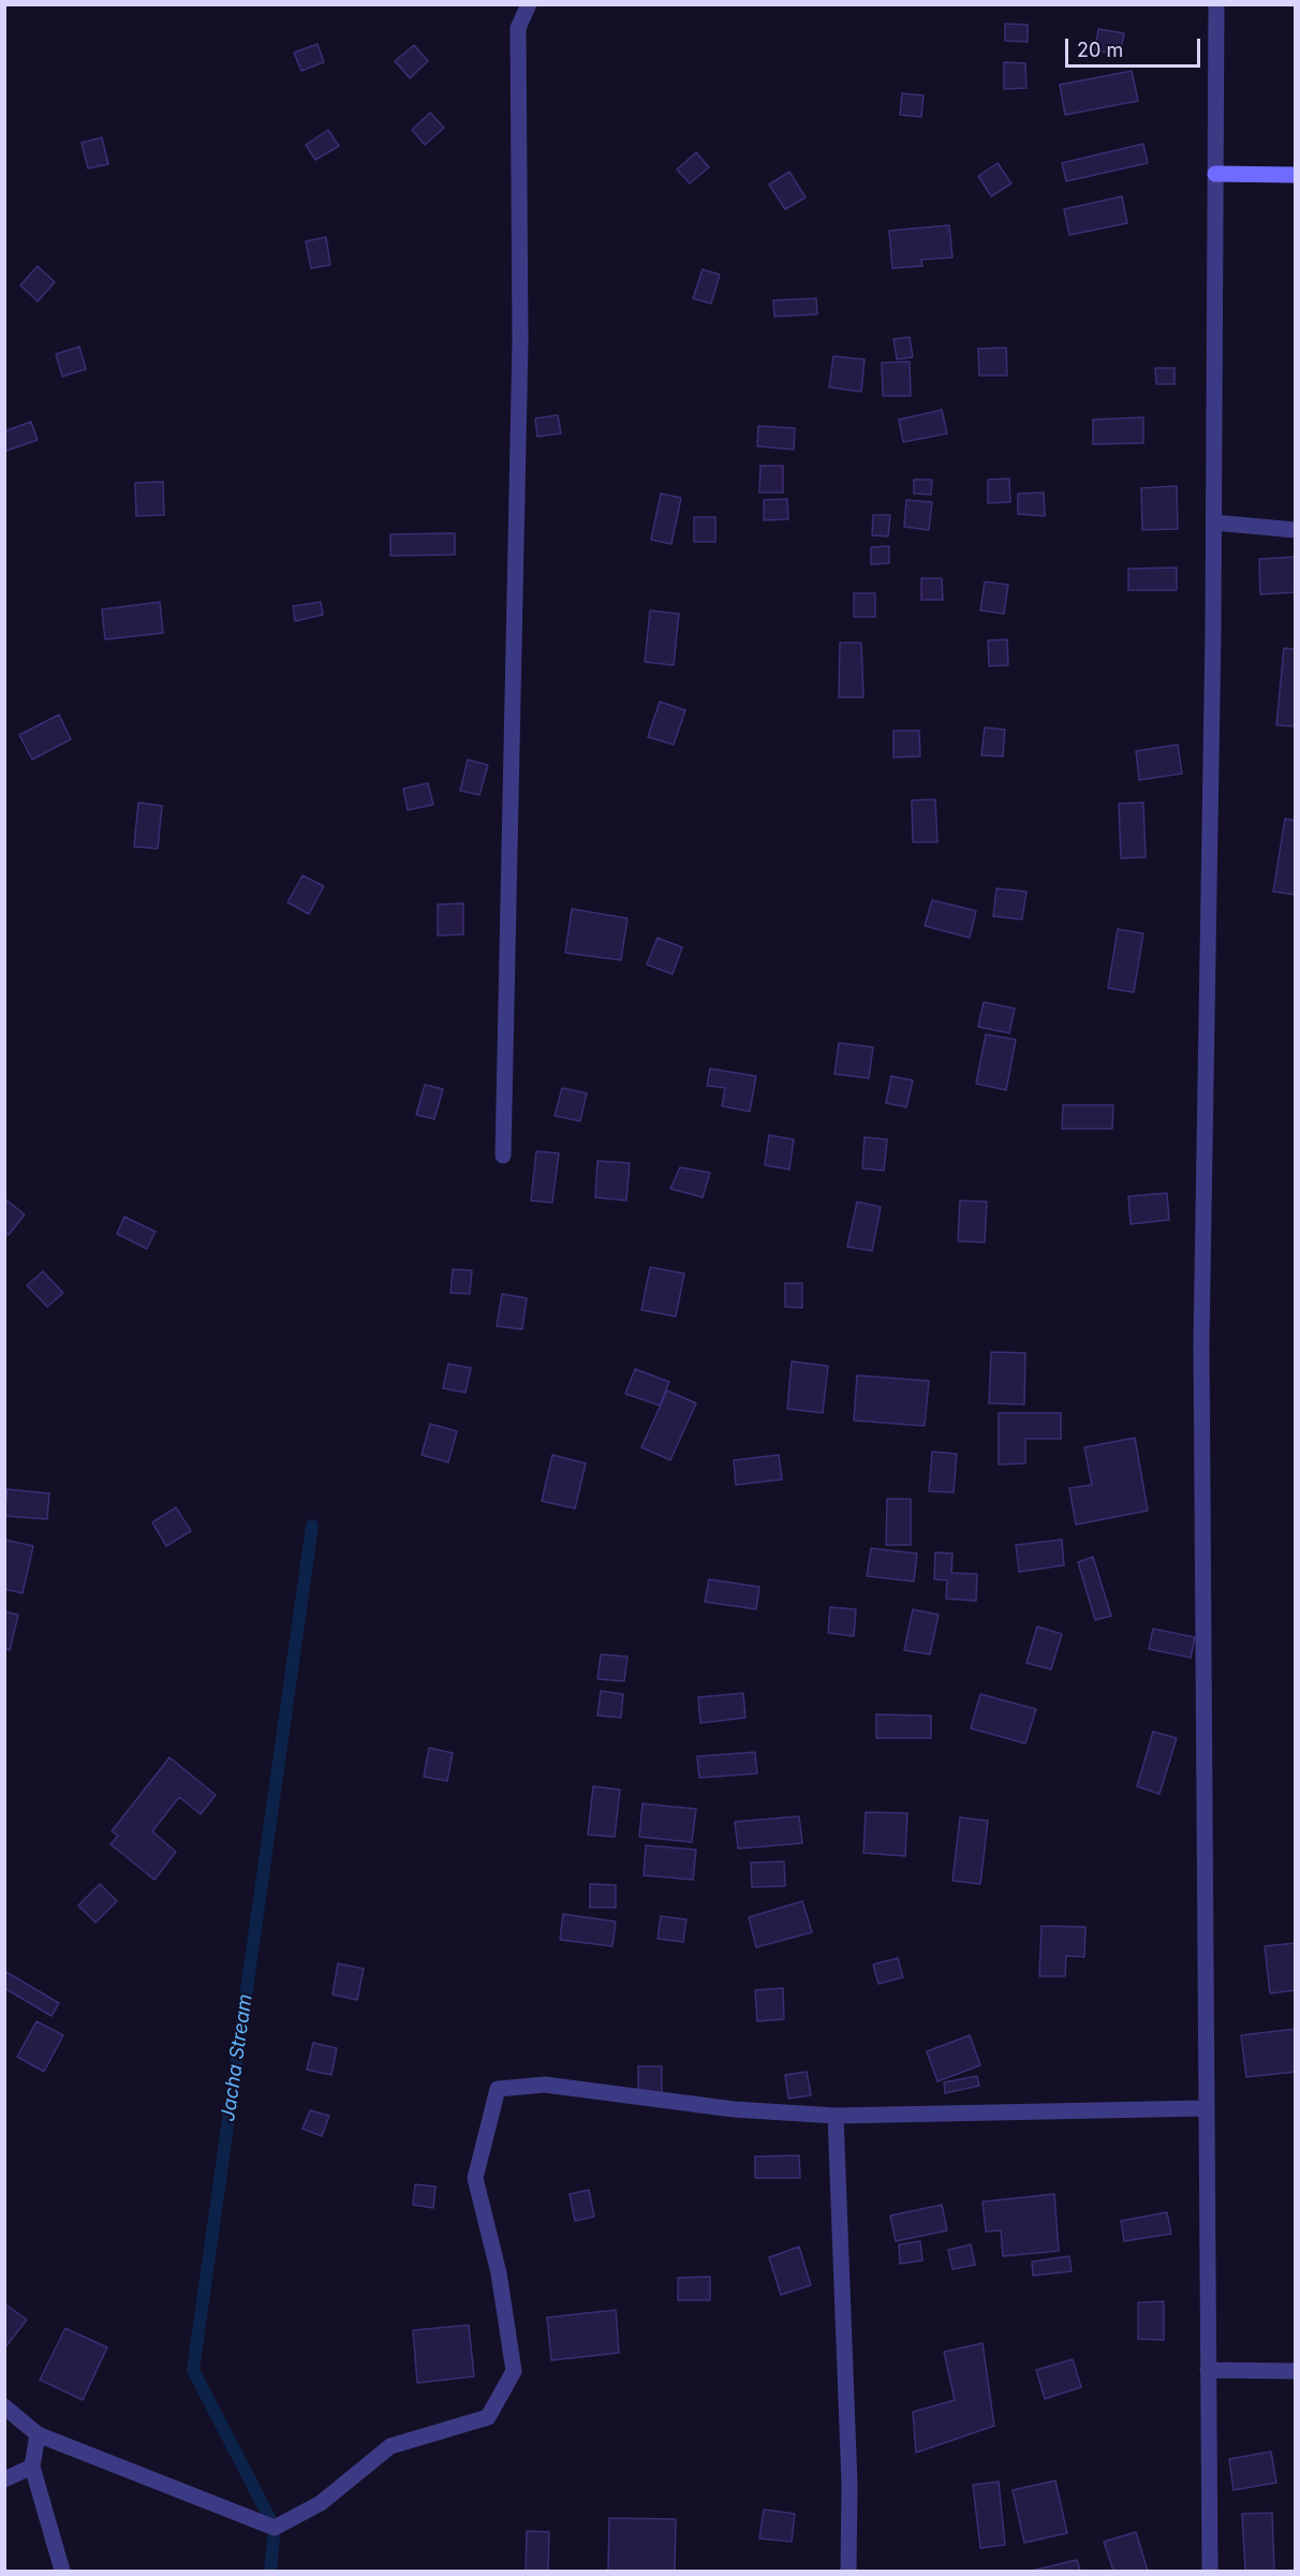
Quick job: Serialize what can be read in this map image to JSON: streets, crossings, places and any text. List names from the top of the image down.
{
  "water": ["Jacha Stream"],
  "scale_bar": "20 m"
}
